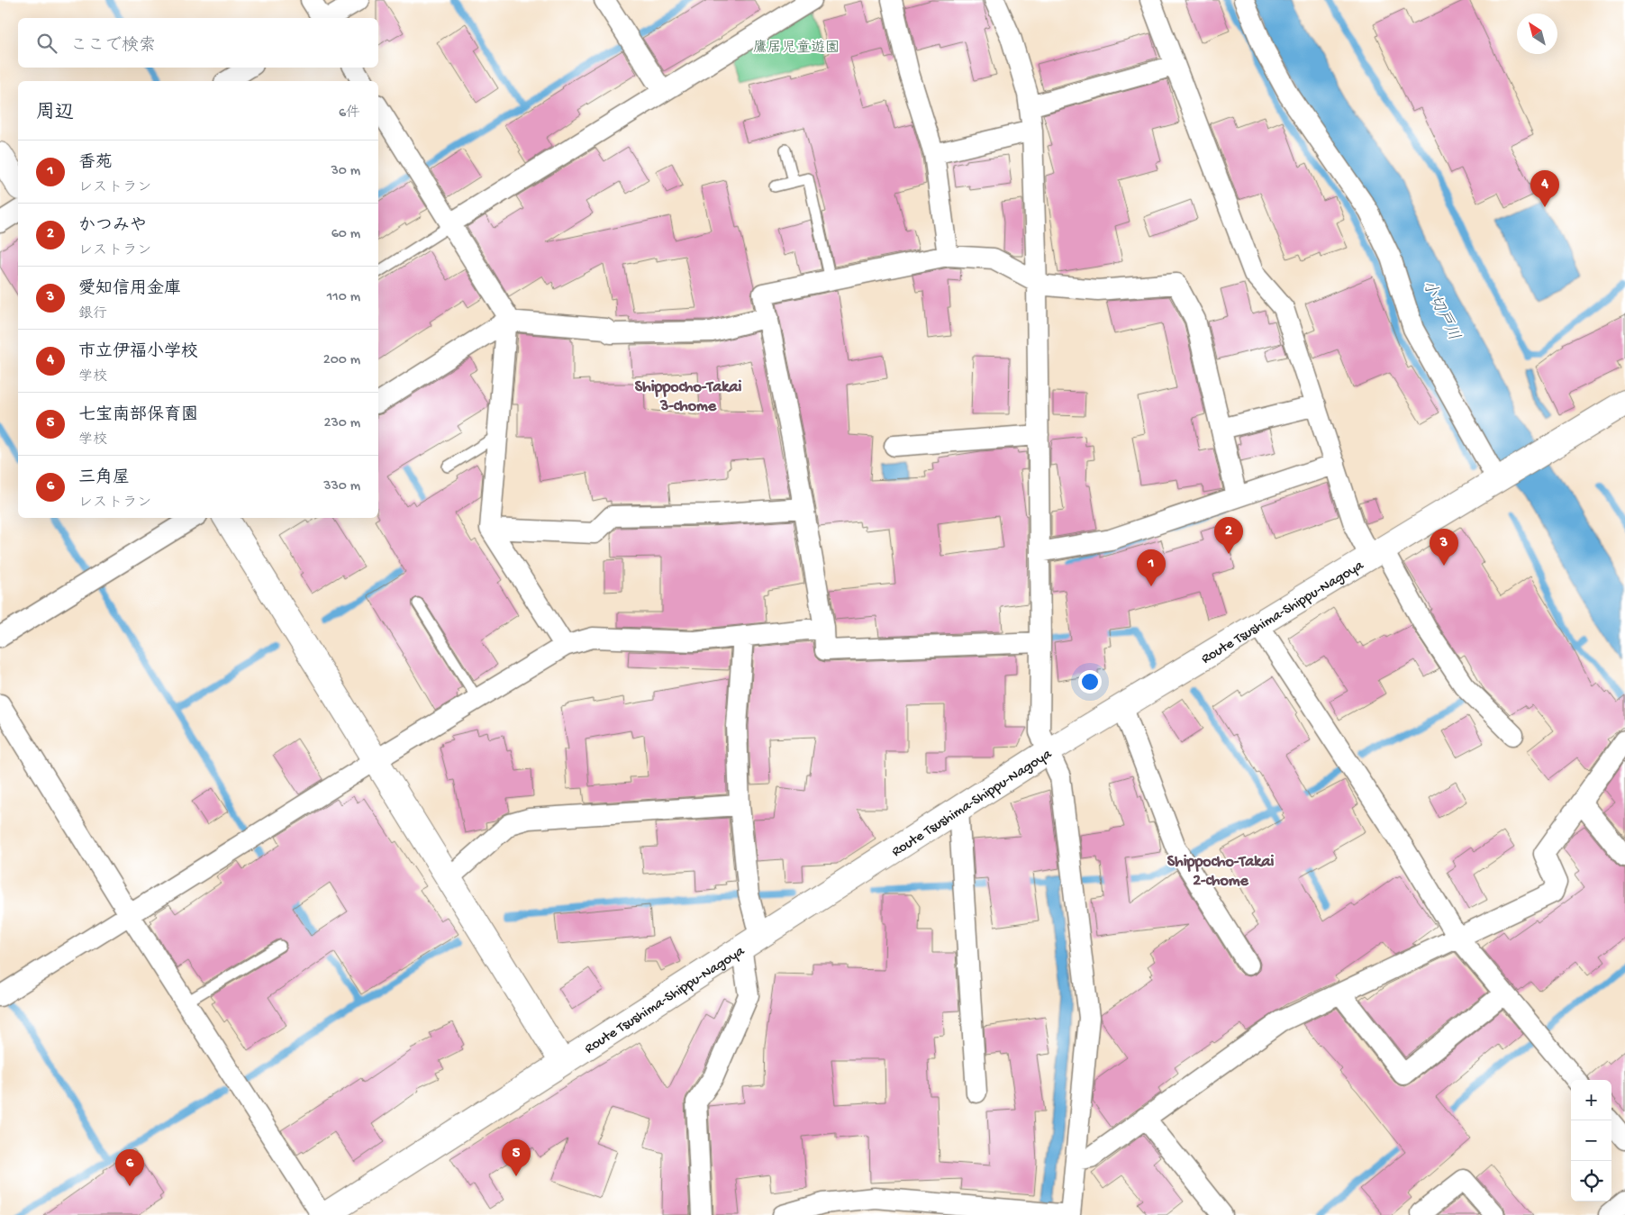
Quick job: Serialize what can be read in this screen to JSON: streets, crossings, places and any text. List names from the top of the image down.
{
  "streets": {
    "main road": ["Route Tsushima-Shippu-Nagoya"]
  },
  "districts": ["Shippocho-Takai 3-chome", "Shippocho-Takai 2-chome"],
  "water": ["小切戸川"],
  "parks": ["鷹居児童遊園"],
  "north": "top left",
  "page": {
    "search": "ここで検索",
    "heading": ["周辺", "6件"],
    "list": [
      {
        "mark": "1",
        "name": "香苑",
        "note": "レストラン",
        "value": "30 m"
      },
      {
        "mark": "2",
        "name": "かつみや",
        "note": "レストラン",
        "value": "60 m"
      },
      {
        "mark": "3",
        "name": "愛知信用金庫",
        "note": "銀行",
        "value": "110 m"
      },
      {
        "mark": "4",
        "name": "市立伊福小学校",
        "note": "学校",
        "value": "200 m"
      },
      {
        "mark": "5",
        "name": "七宝南部保育園",
        "note": "学校",
        "value": "230 m"
      },
      {
        "mark": "6",
        "name": "三角屋",
        "note": "レストラン",
        "value": "330 m"
      }
    ],
    "pins": [
      "4",
      "2",
      "3",
      "1",
      "5",
      "6"
    ],
    "map_buttons": ["+", "−"]
  }
}
